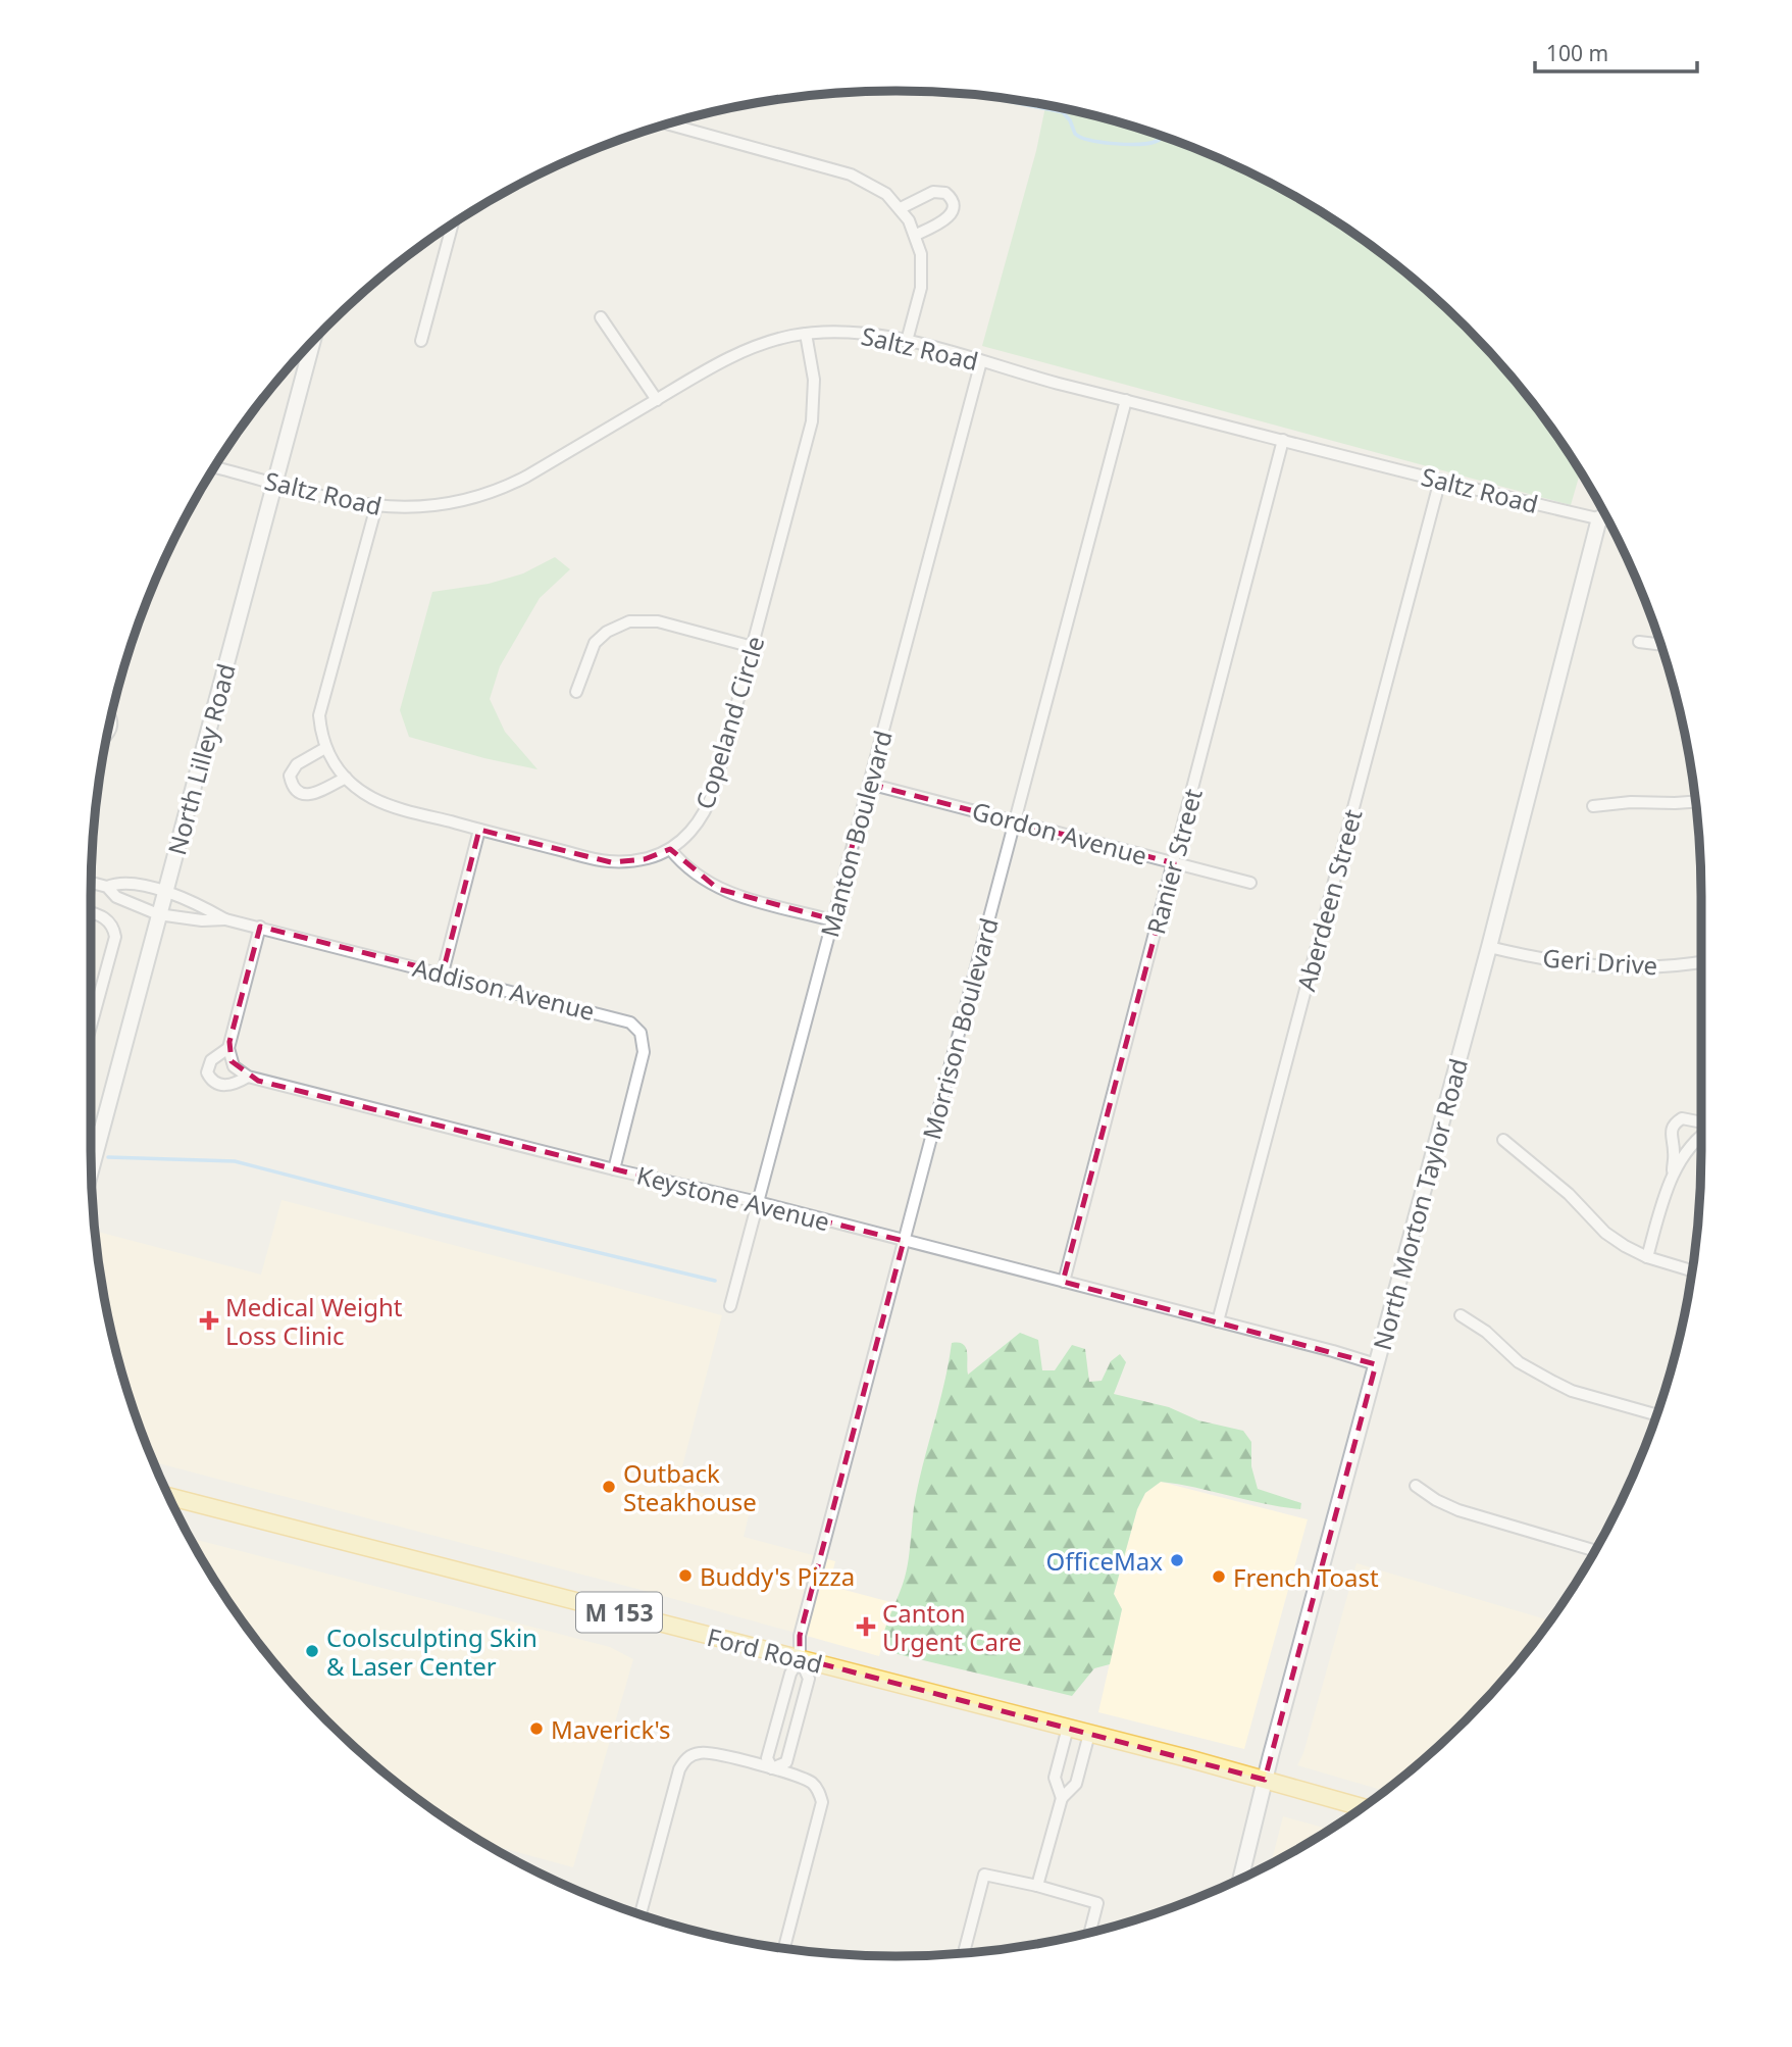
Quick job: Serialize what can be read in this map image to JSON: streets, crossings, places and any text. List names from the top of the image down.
{
  "streets": {
    "main road": ["M 153", "Ford Road"],
    "street": [
      "Saltz Road",
      "Copeland Circle",
      "North Lilley Road",
      "Gordon Avenue",
      "Manton Boulevard",
      "Ranier Street",
      "Aberdeen Street",
      "Geri Drive",
      "Addison Avenue",
      "Morrison Boulevard",
      "Keystone Avenue",
      "North Morton Taylor Road"
    ]
  },
  "crossings": [
    ["Saltz Road", "Copeland Circle"],
    ["Saltz Road", "North Lilley Road"],
    ["Saltz Road", "Manton Boulevard"],
    ["Saltz Road", "Ranier Street"],
    ["Saltz Road", "Aberdeen Street"],
    ["Saltz Road", "Morrison Boulevard"],
    ["Saltz Road", "North Morton Taylor Road"],
    ["North Lilley Road", "Addison Avenue"],
    ["Gordon Avenue", "Manton Boulevard"],
    ["Gordon Avenue", "Ranier Street"],
    ["Gordon Avenue", "Morrison Boulevard"],
    ["Manton Boulevard", "Keystone Avenue"],
    ["Ranier Street", "Keystone Avenue"],
    ["Aberdeen Street", "Keystone Avenue"],
    ["Geri Drive", "North Morton Taylor Road"],
    ["Addison Avenue", "Keystone Avenue"],
    ["Morrison Boulevard", "Keystone Avenue"],
    ["Morrison Boulevard", "Ford Road"],
    ["Keystone Avenue", "North Morton Taylor Road"],
    ["North Morton Taylor Road", "Ford Road"]
  ],
  "places": {
    "health": ["Medical Weight Loss Clinic", "Canton Urgent Care"],
    "other": [
      "Outback Steakhouse",
      "OfficeMax",
      "Buddy's Pizza",
      "French Toast",
      "Coolsculpting Skin & Laser Center",
      "Maverick's"
    ]
  },
  "scale_bar": "100 m"
}
